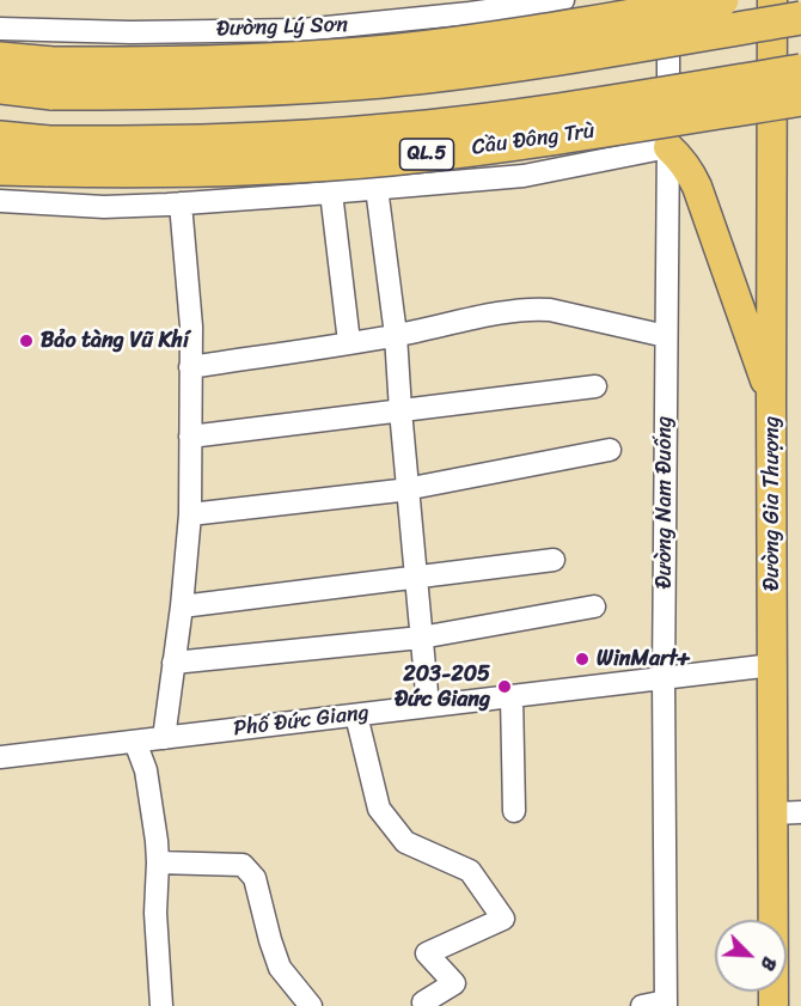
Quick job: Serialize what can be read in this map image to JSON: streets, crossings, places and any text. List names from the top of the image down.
{
  "streets": {
    "highway": ["Cầu Đông Trù", "QL.5"],
    "main road": ["Đường Gia Thượng"],
    "street": ["Đường Lý Sơn", "Đường Nam Đuống", "Phố Đức Giang"]
  },
  "crossings": [
    ["Cầu Đông Trù", "QL.5"],
    ["Đường Nam Đuống", "Phố Đức Giang"],
    ["Đường Gia Thượng", "Phố Đức Giang"]
  ],
  "places": ["Bảo tàng Vũ Khí", "WinMart+", "203-205 Đức Giang"],
  "north": "bottom right"
}
